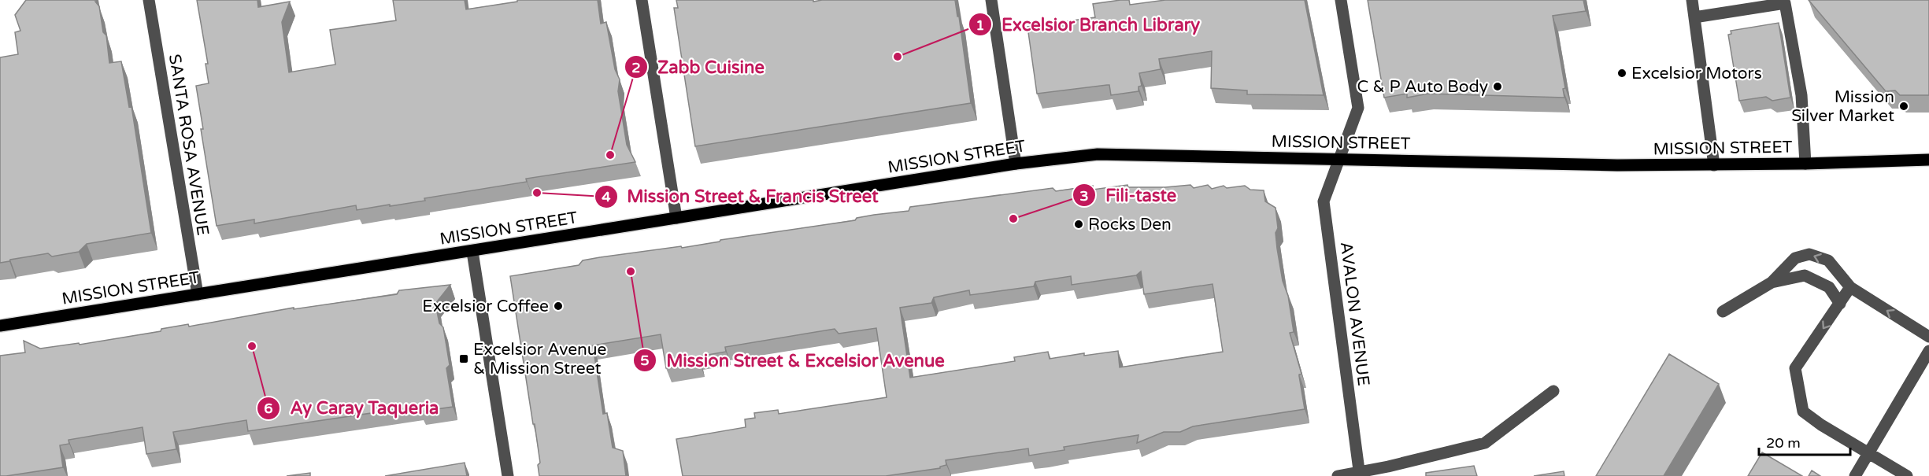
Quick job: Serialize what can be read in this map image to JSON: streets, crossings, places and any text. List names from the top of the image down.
{
  "streets": {
    "main road": ["MISSION STREET"],
    "street": ["SANTA ROSA AVENUE", "AVALON AVENUE"]
  },
  "crossings": [
    ["MISSION STREET", "SANTA ROSA AVENUE"],
    ["MISSION STREET", "AVALON AVENUE"]
  ],
  "places": {
    "other": [
      "Excelsior Branch Library",
      "Excelsior Motors",
      "C & P Auto Body",
      "Mission Silver Market",
      "Zabb Cuisine",
      "Mission Street & Francis Street",
      "Fili-taste",
      "Rocks Den",
      "Mission Street & Excelsior Avenue",
      "Excelsior Coffee",
      "Ay Caray Taqueria"
    ],
    "transit": ["Excelsior Avenue & Mission Street"]
  },
  "scale_bar": "20 m"
}
